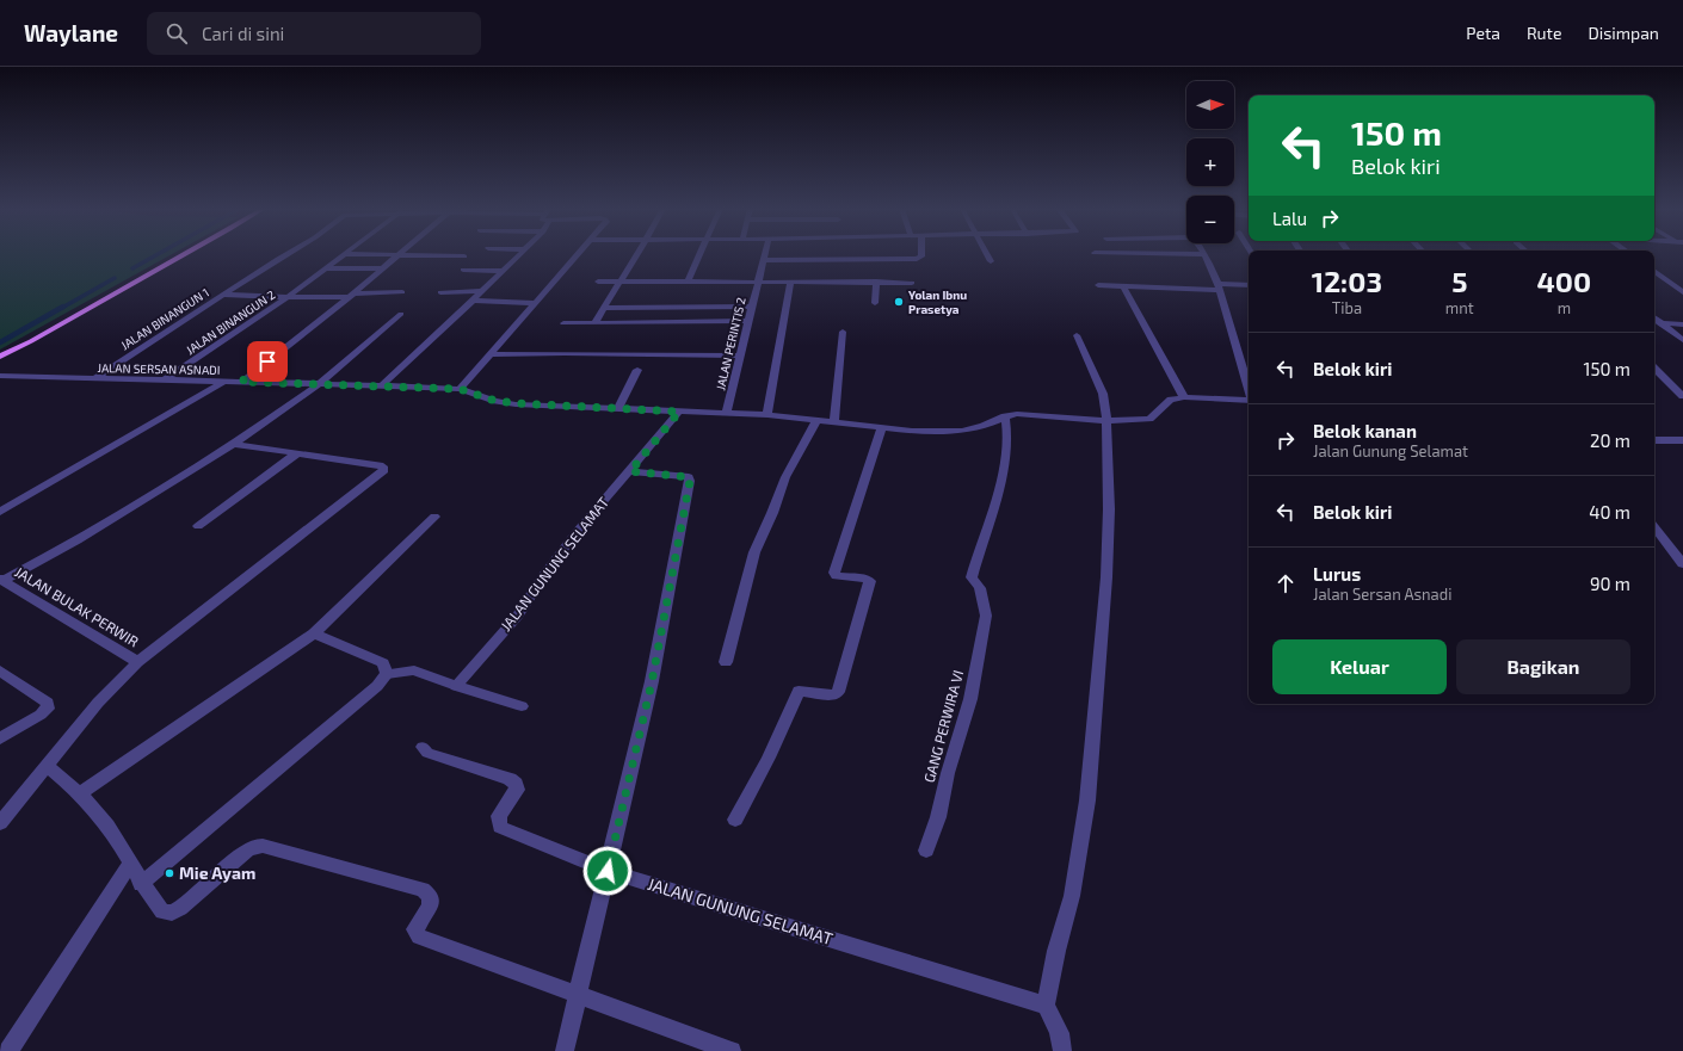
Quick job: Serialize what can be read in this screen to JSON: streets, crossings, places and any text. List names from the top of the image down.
{
  "streets": {
    "street": [
      "JALAN BINANGUN 1",
      "JALAN BINANGUN 2",
      "JALAN PERINTIS 2",
      "JALAN SERSAN ASNADI",
      "JALAN GUNUNG SELAMAT",
      "JALAN BULAK PERWIR",
      "GANG PERWIRA VI"
    ]
  },
  "crossings": [
    ["JALAN BINANGUN 1", "JALAN SERSAN ASNADI"],
    ["JALAN BINANGUN 2", "JALAN SERSAN ASNADI"],
    ["JALAN PERINTIS 2", "JALAN SERSAN ASNADI"],
    ["JALAN SERSAN ASNADI", "JALAN GUNUNG SELAMAT"],
    ["JALAN SERSAN ASNADI", "GANG PERWIRA VI"]
  ],
  "places": ["Yolan Ibnu Prasetya", "Mie Ayam"],
  "north": "right",
  "page": {
    "header": "Waylane",
    "search": "Cari di sini",
    "nav": ["Peta", "Rute", "Disimpan"],
    "map_buttons": ["+", "−"],
    "turn": ["150 m", "Belok kiri"],
    "then": "Lalu",
    "eta": [
      "12:03",
      "Tiba",
      "5",
      "mnt",
      "400",
      "m"
    ],
    "list": [
      {
        "name": "Belok kiri",
        "value": "150 m"
      },
      {
        "name": "Belok kanan",
        "note": "Jalan Gunung Selamat",
        "value": "20 m"
      },
      {
        "name": "Belok kiri",
        "value": "40 m"
      },
      {
        "name": "Lurus",
        "note": "Jalan Sersan Asnadi",
        "value": "90 m"
      }
    ],
    "buttons": ["Keluar", "Bagikan"]
  }
}
